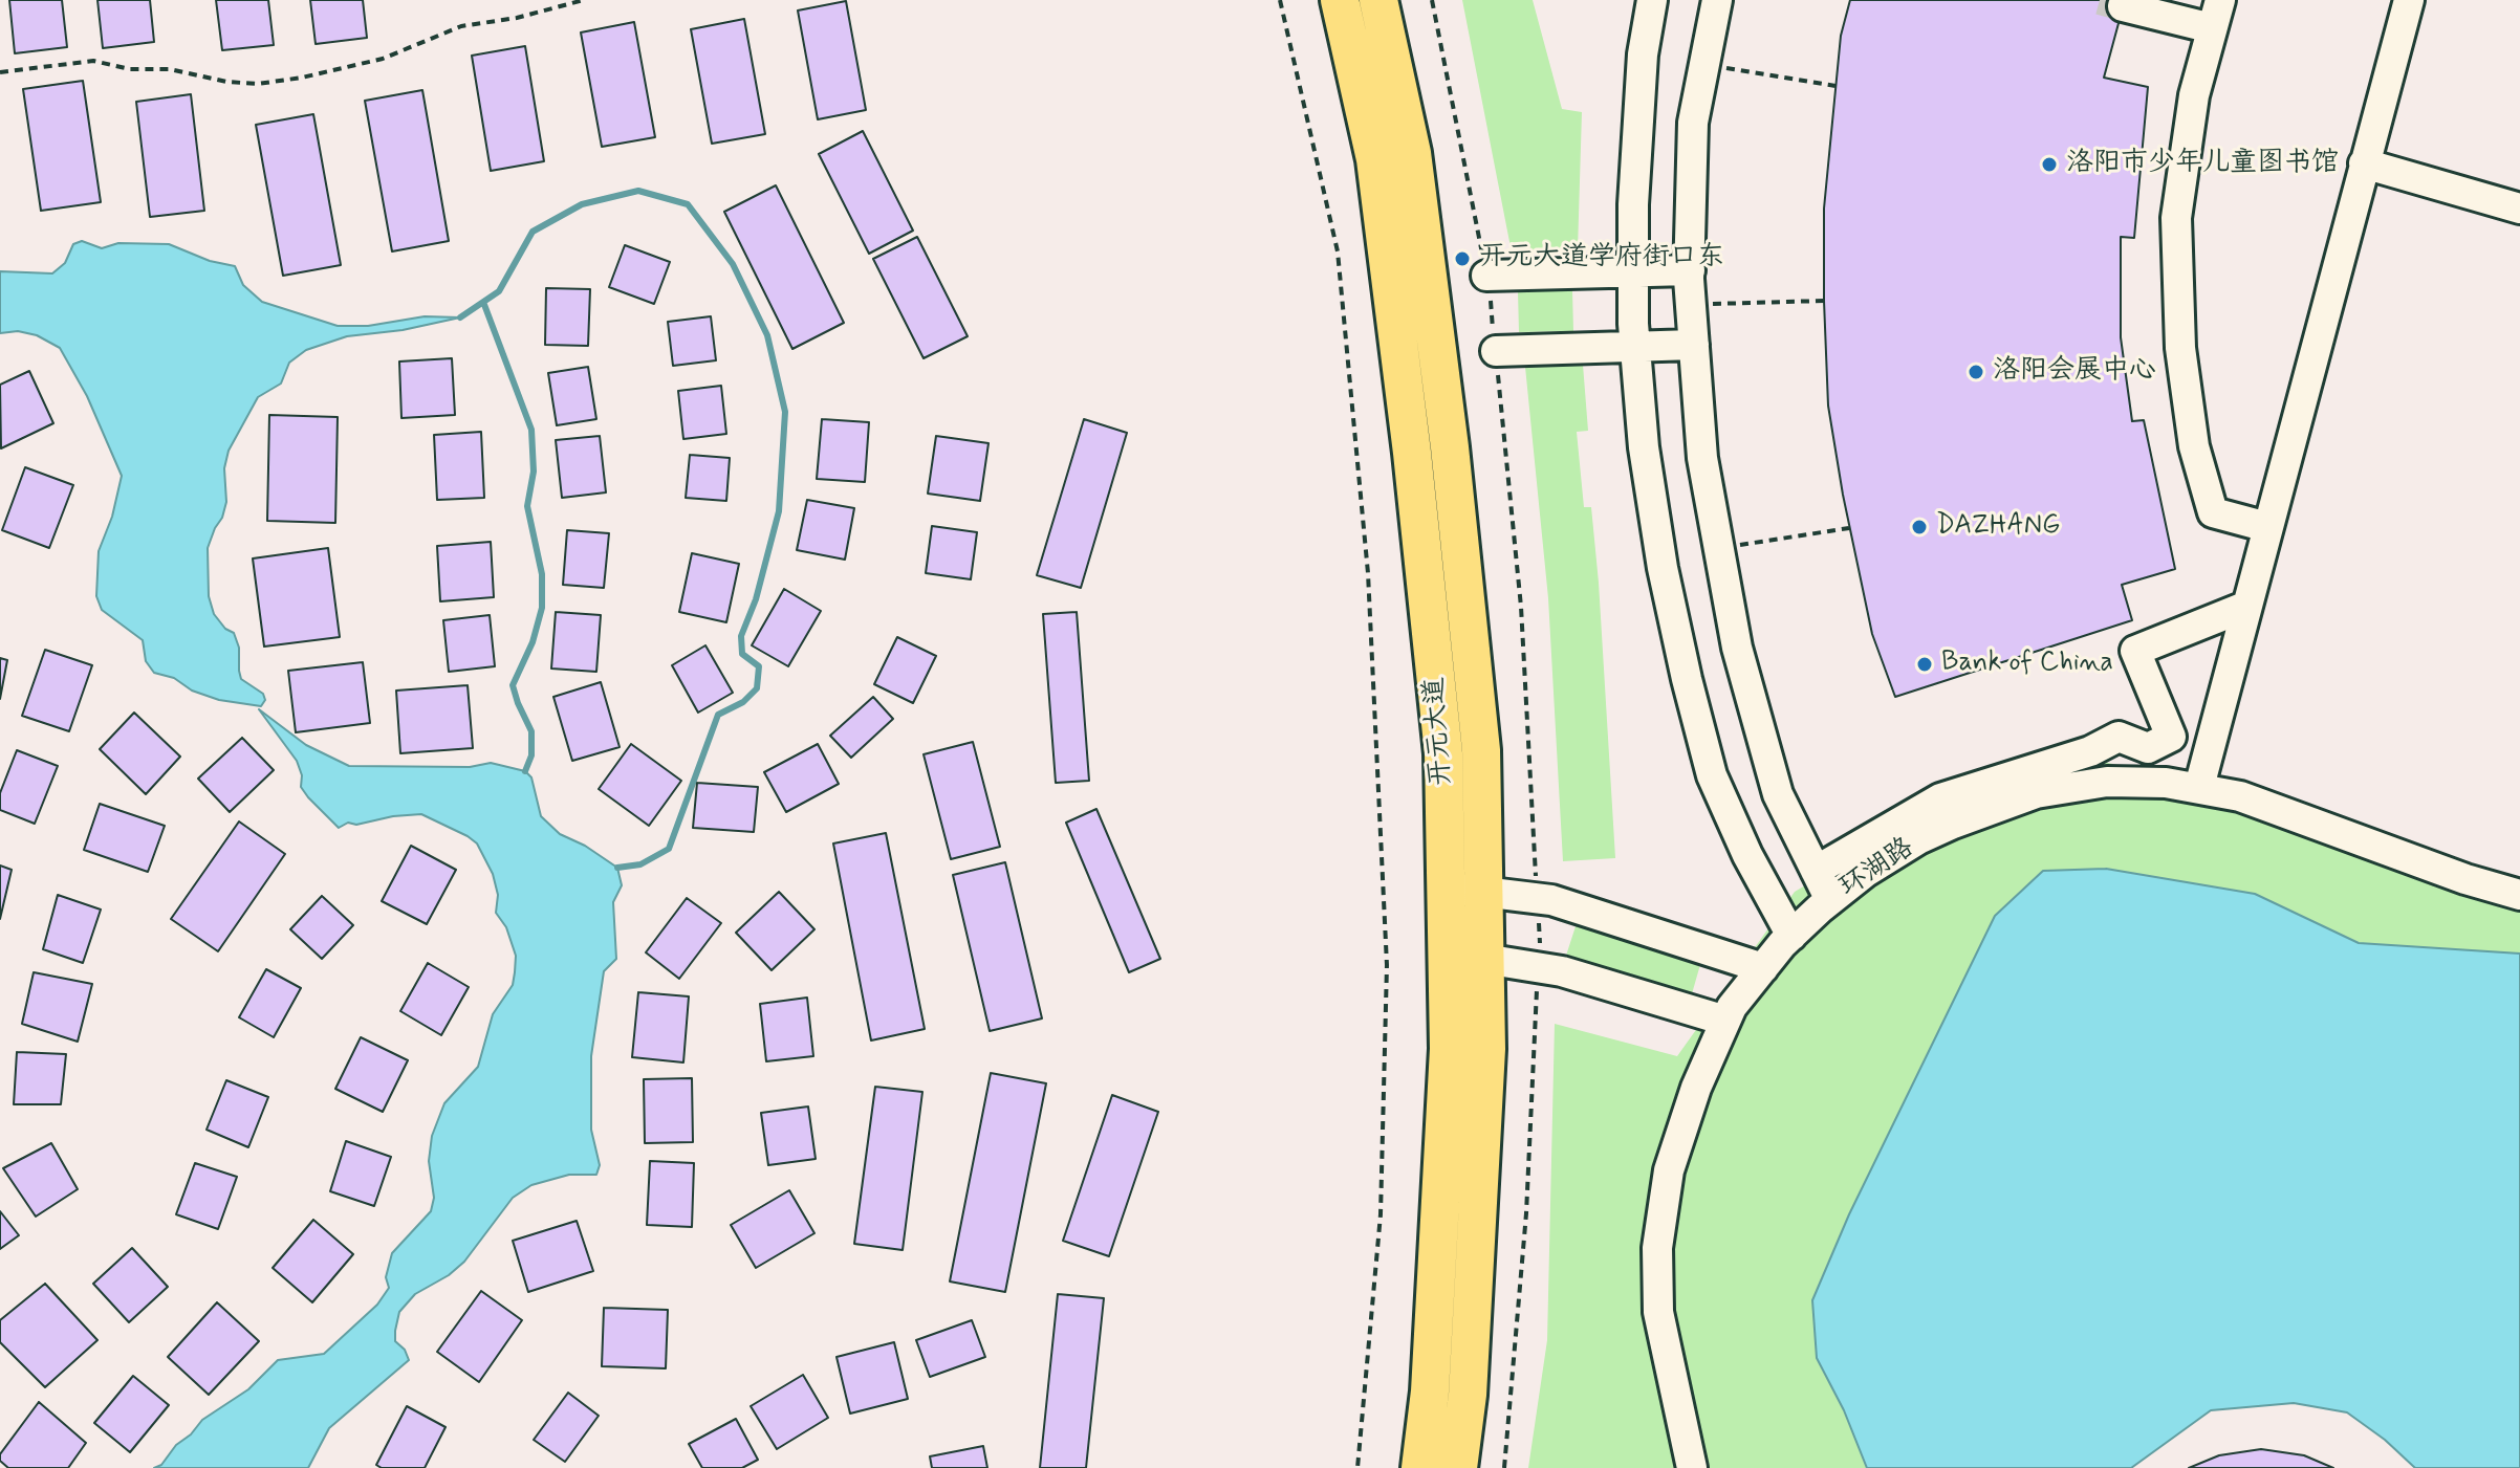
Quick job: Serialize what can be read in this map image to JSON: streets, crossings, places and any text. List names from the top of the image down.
{
  "streets": {
    "main road": ["开元大道"],
    "street": ["环湖路"]
  },
  "places": [
    "洛阳市少年儿童图书馆",
    "开元大道学府街口东",
    "洛阳会展中心",
    "DAZHANG",
    "Bank of China"
  ]
}
